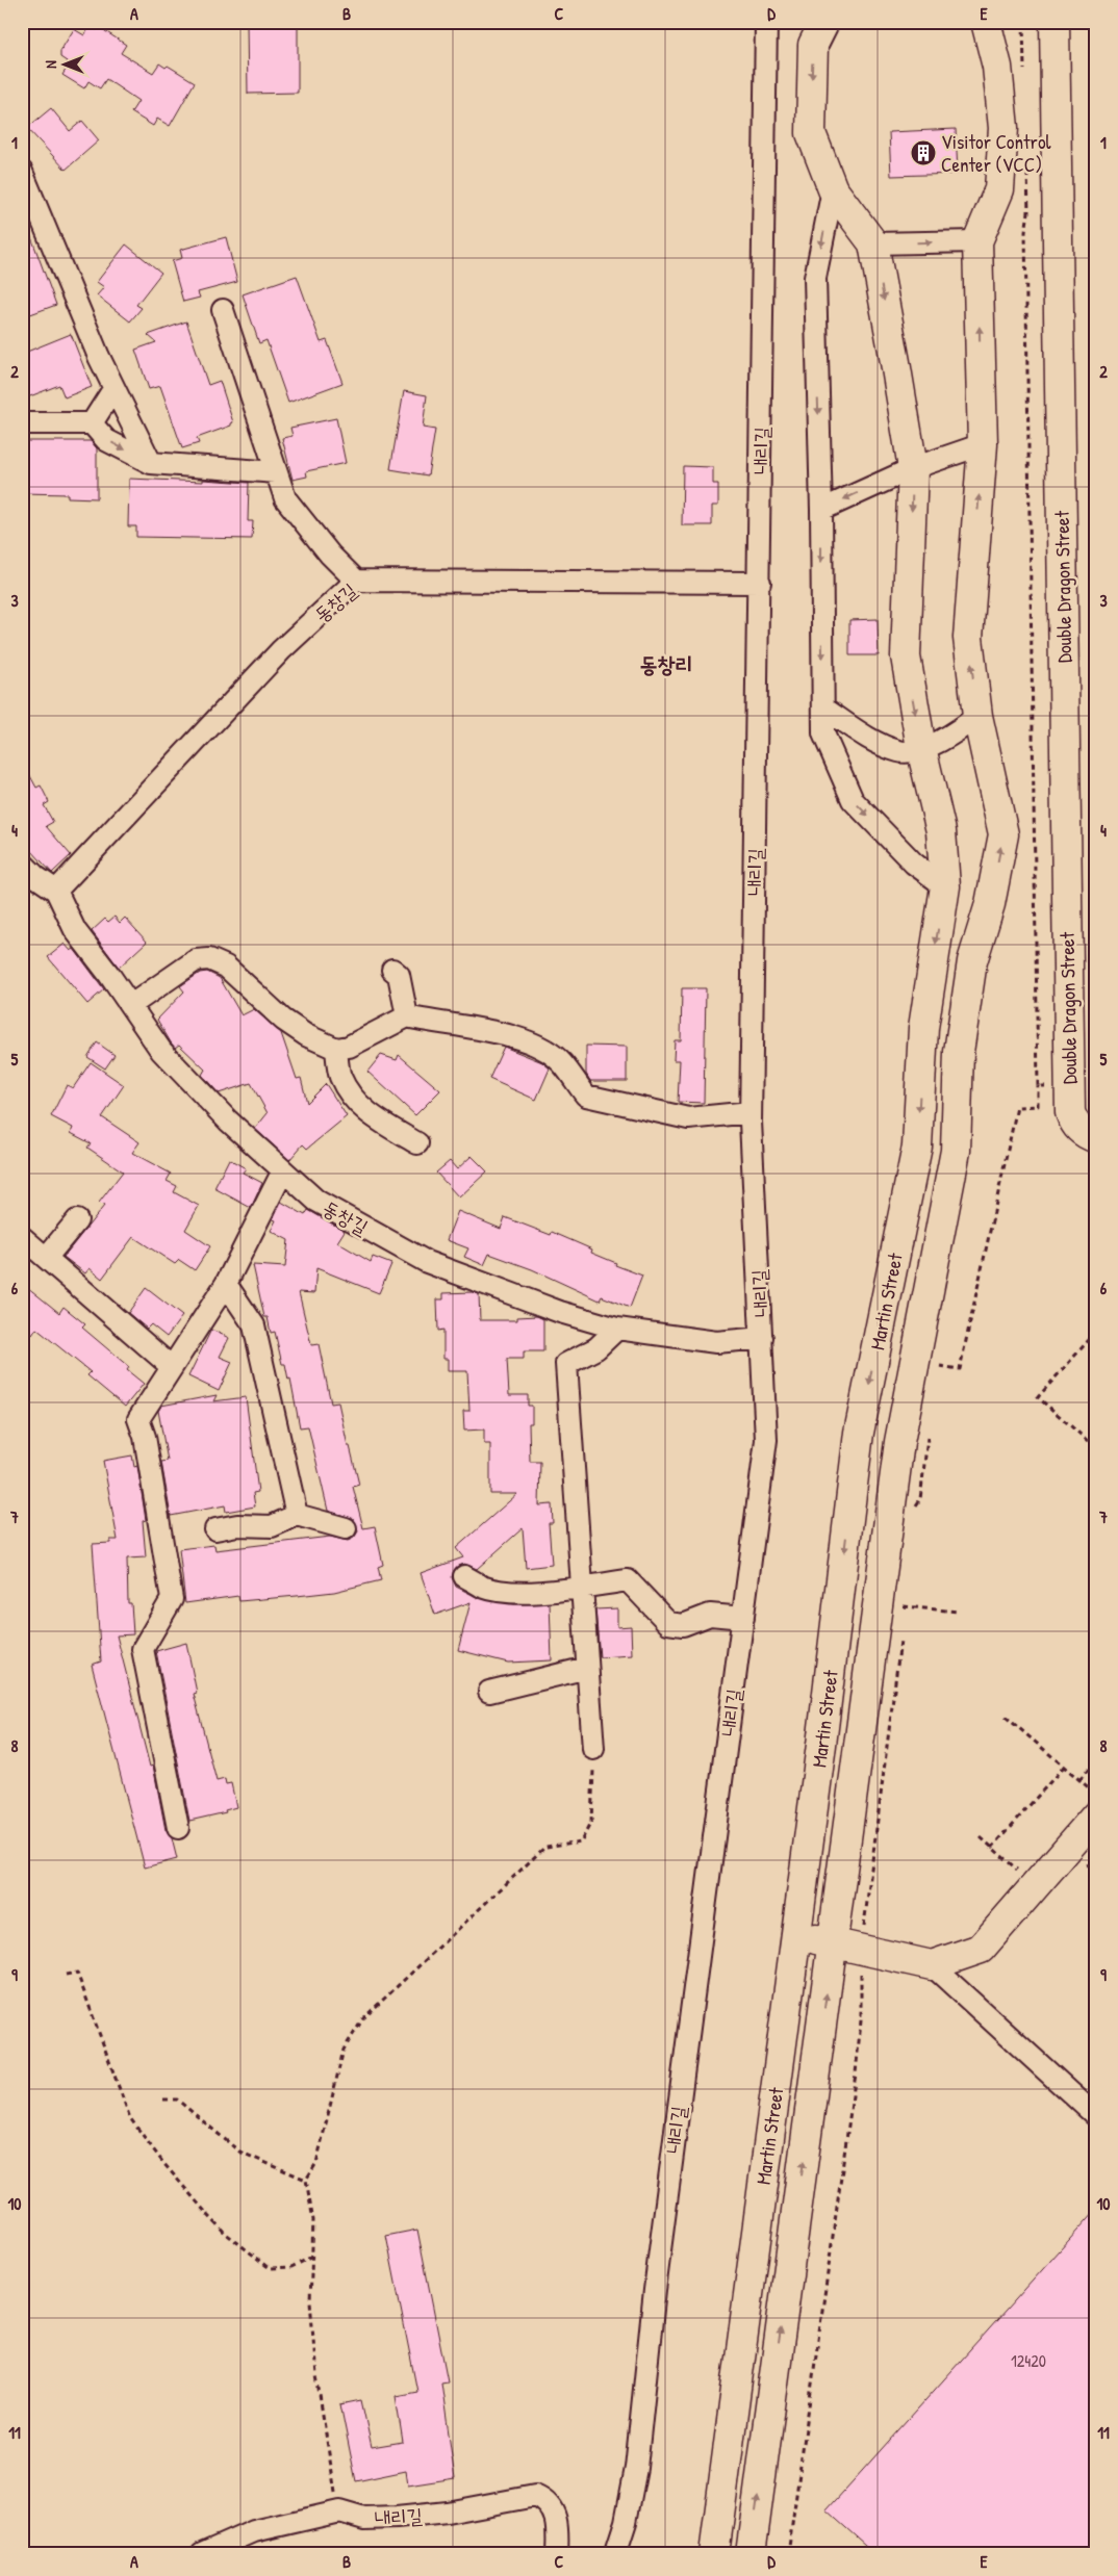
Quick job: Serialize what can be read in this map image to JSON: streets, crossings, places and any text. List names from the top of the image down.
{
  "streets": {
    "main road": ["Double Dragon Street", "Martin Street"],
    "street": ["내리길", "동창길"]
  },
  "crossings": [
    ["내리길", "동창길"]
  ],
  "districts": ["동창리"],
  "places": {
    "building": ["Visitor Control Center (VCC)"]
  },
  "house_numbers": ["12420"],
  "north": "left",
  "grid": {
    "columns": [
      "A",
      "B",
      "C",
      "D",
      "E"
    ],
    "rows": [
      "1",
      "2",
      "3",
      "4",
      "5",
      "6",
      "7",
      "8",
      "9",
      "10",
      "11"
    ]
  }
}
